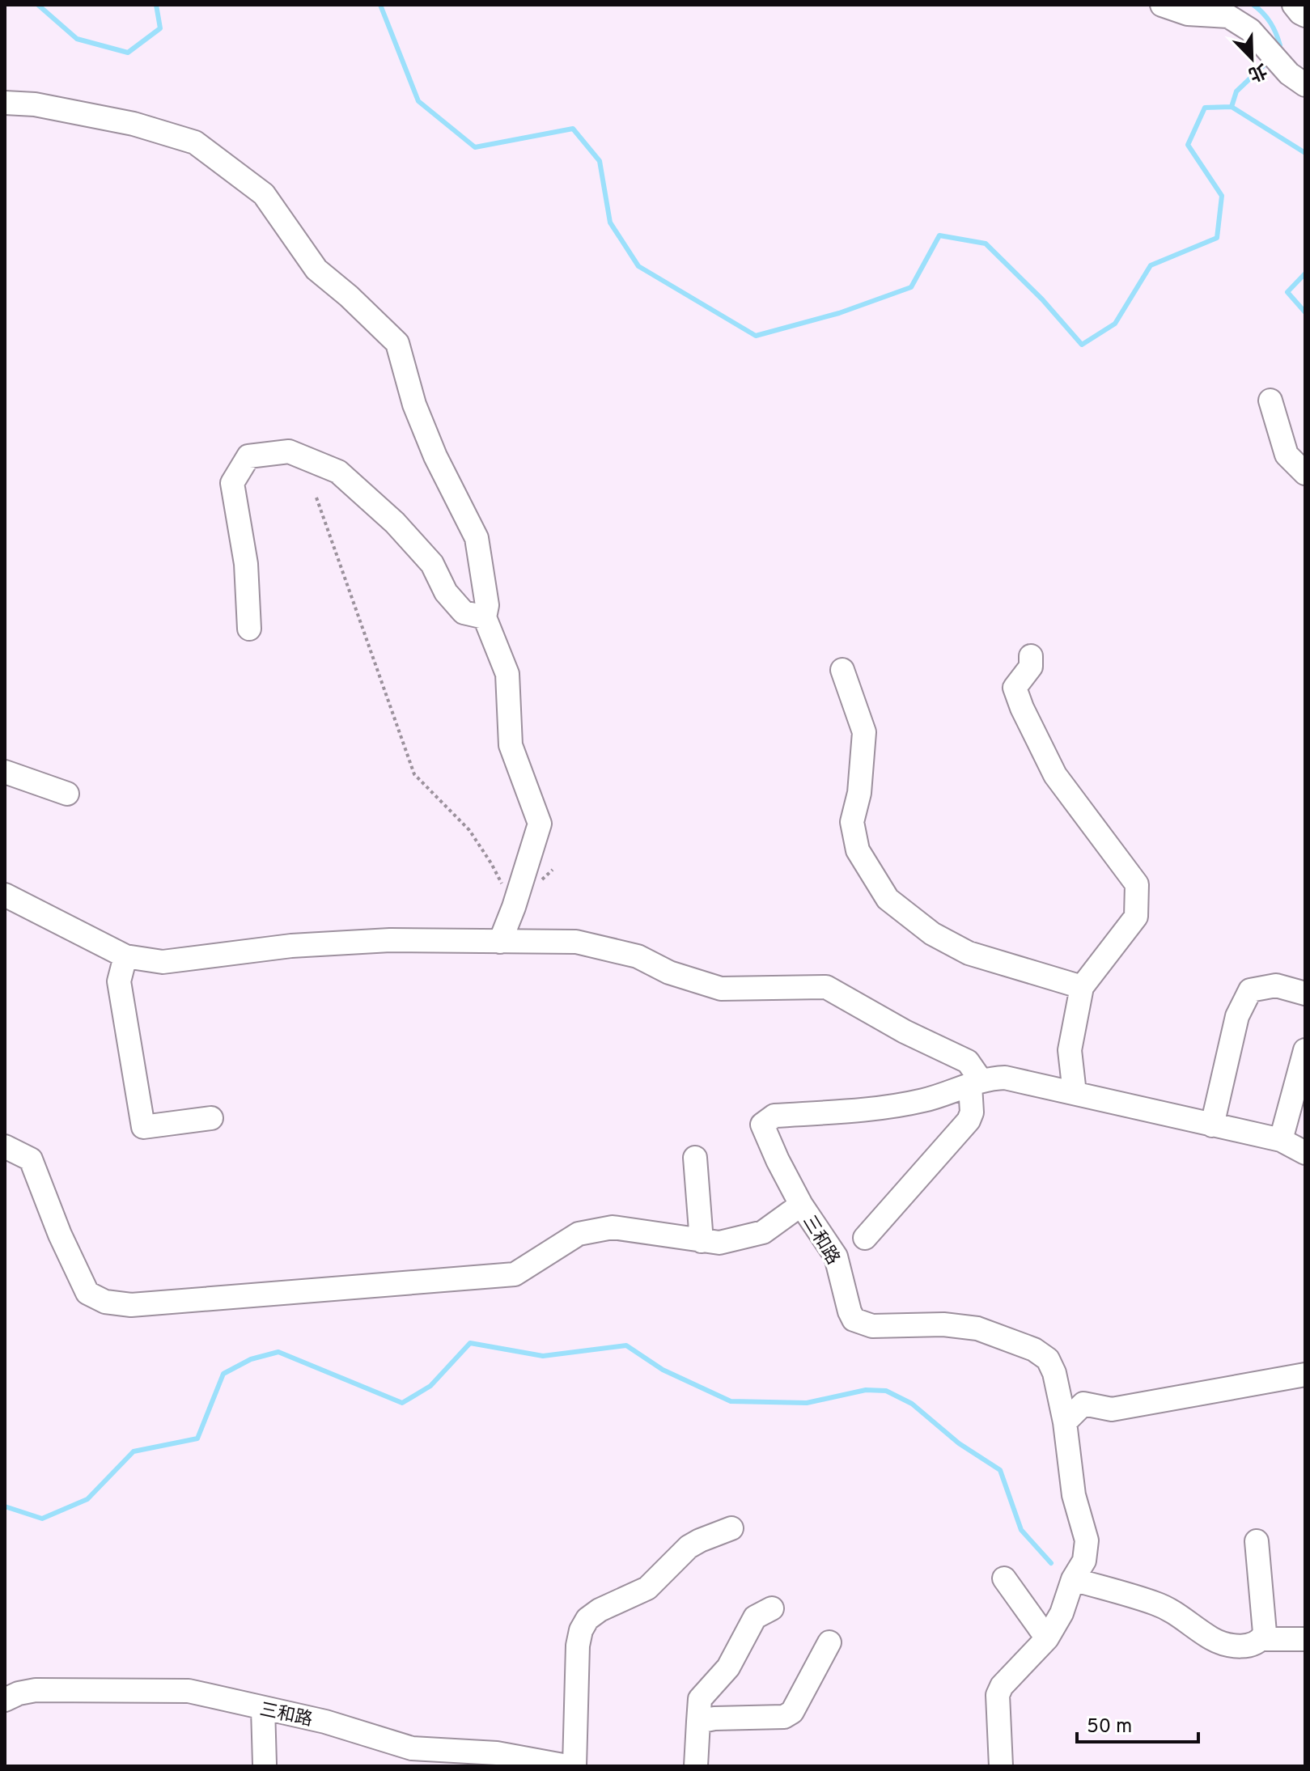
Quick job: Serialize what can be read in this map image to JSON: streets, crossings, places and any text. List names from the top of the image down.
{
  "streets": {
    "street": ["三和路"]
  },
  "scale_bar": "50 m",
  "north": "bottom right"
}
